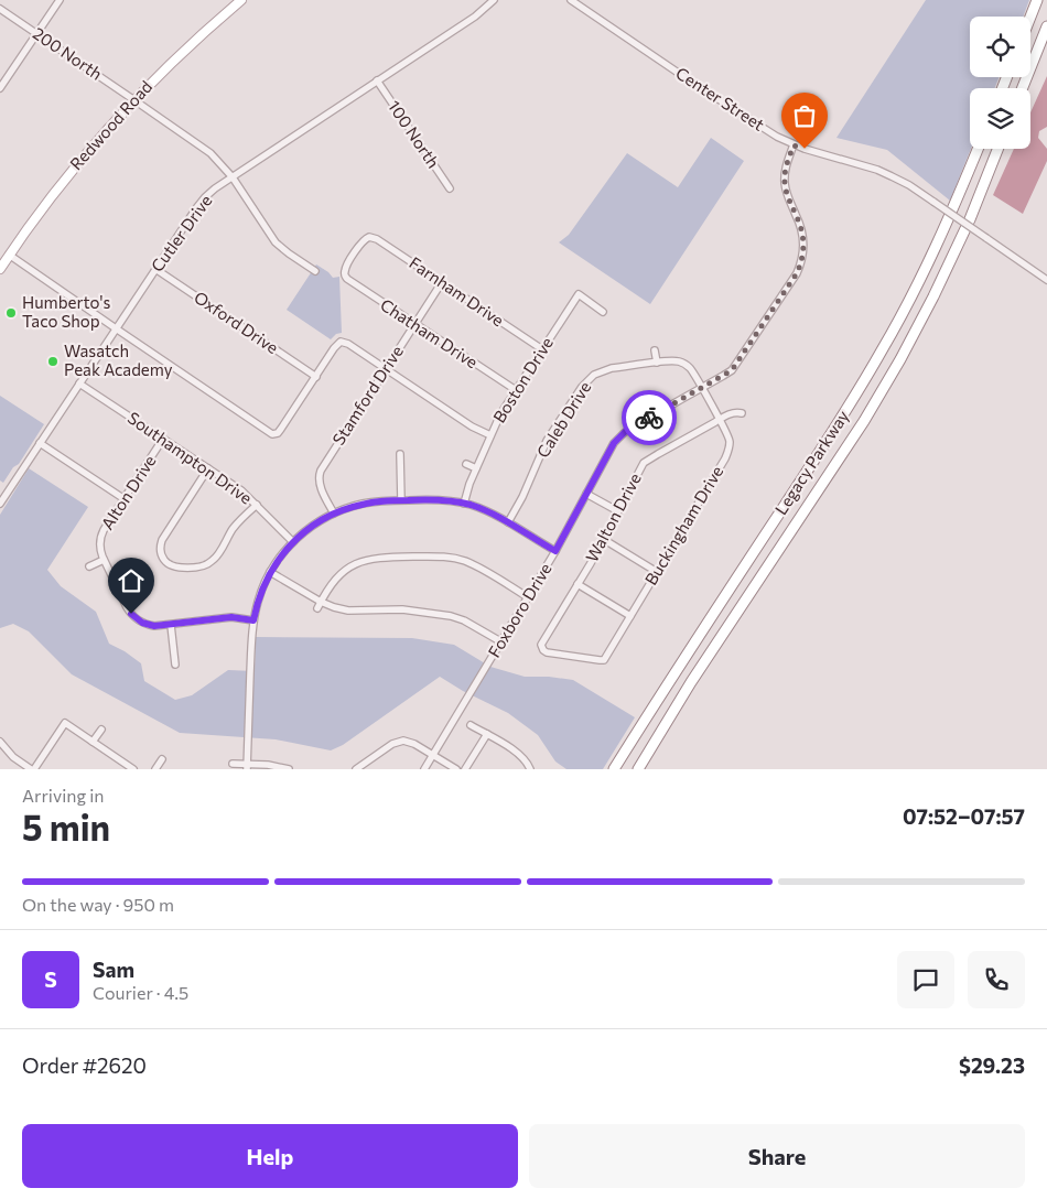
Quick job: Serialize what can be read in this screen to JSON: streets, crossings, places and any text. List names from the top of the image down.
{
  "streets": {
    "highway": ["Legacy Parkway"],
    "main road": ["Redwood Road"],
    "street": [
      "200 North",
      "Center Street",
      "100 North",
      "Cutler Drive",
      "Farnham Drive",
      "Oxford Drive",
      "Chatham Drive",
      "Boston Drive",
      "Stamford Drive",
      "Caleb Drive",
      "Southampton Drive",
      "Alton Drive",
      "Walton Drive",
      "Buckingham Drive",
      "Foxboro Drive"
    ]
  },
  "crossings": [
    ["200 North", "Redwood Road"],
    ["200 North", "Cutler Drive"],
    ["Center Street", "Foxboro Drive"],
    ["100 North", "Cutler Drive"],
    ["Cutler Drive", "Oxford Drive"],
    ["Cutler Drive", "Southampton Drive"],
    ["Farnham Drive", "Chatham Drive"],
    ["Farnham Drive", "Boston Drive"],
    ["Farnham Drive", "Stamford Drive"],
    ["Chatham Drive", "Boston Drive"],
    ["Chatham Drive", "Stamford Drive"],
    ["Caleb Drive", "Buckingham Drive"],
    ["Caleb Drive", "Foxboro Drive"],
    ["Southampton Drive", "Alton Drive"],
    ["Walton Drive", "Buckingham Drive"],
    ["Buckingham Drive", "Foxboro Drive"]
  ],
  "places": ["Humberto's Taco Shop", "Wasatch Peak Academy"],
  "page": {
    "heading": ["5 min", "Arriving in", "07:52–07:57"],
    "panel": [
      "Sam",
      "Courier · 4.5",
      "Order #2620",
      "$29.23"
    ],
    "bar": "On the way · 950 m",
    "round": "S",
    "buttons": ["Help", "Share"]
  }
}
